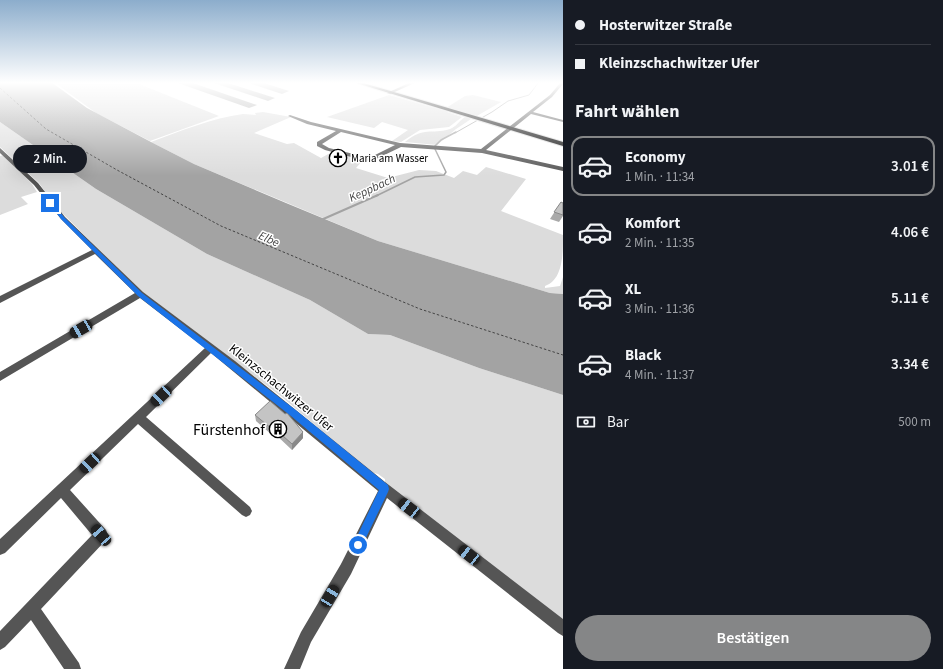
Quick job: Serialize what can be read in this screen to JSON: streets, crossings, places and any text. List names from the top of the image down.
{
  "streets": {
    "street": ["Kleinzschachwitzer Ufer"]
  },
  "water": ["Keppbach", "Elbe"],
  "places": {
    "church": ["Maria am Wasser"],
    "building": ["Fürstenhof"]
  },
  "page": {
    "banner": ["Hosterwitzer Straße", "Kleinzschachwitzer Ufer"],
    "heading": "Fahrt wählen",
    "list": [
      {
        "name": "Economy",
        "note": "1 Min. · 11:34",
        "value": "3.01 €"
      },
      {
        "name": "Komfort",
        "note": "2 Min. · 11:35",
        "value": "4.06 €"
      },
      {
        "name": "XL",
        "note": "3 Min. · 11:36",
        "value": "5.11 €"
      },
      {
        "name": "Black",
        "note": "4 Min. · 11:37",
        "value": "3.34 €"
      }
    ],
    "bubble": "2 Min.",
    "pay": ["Bar", "500 m"],
    "buttons": "Bestätigen"
  }
}
